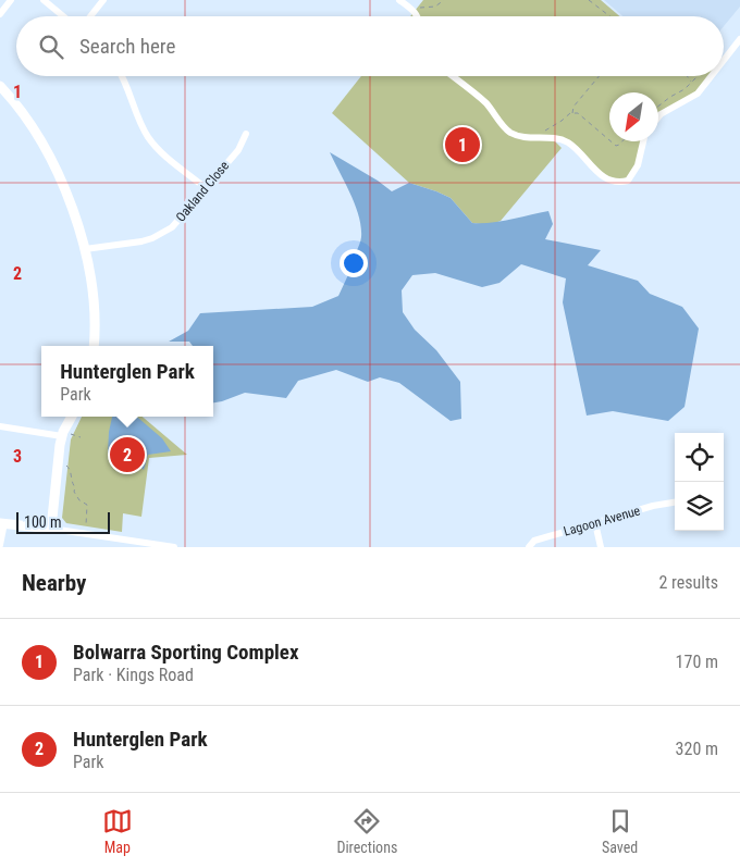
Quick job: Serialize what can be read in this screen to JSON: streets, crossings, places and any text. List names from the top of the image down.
{
  "streets": {
    "street": ["Oakland Close", "Lagoon Avenue"]
  },
  "scale_bar": "100 m",
  "north": "bottom left",
  "page": {
    "search": "Search here",
    "pins": ["1", "2"],
    "popup": ["Hunterglen Park", "Park"],
    "scale": "100 m",
    "heading": ["Nearby", "2 results"],
    "list": [
      {
        "mark": "1",
        "name": "Bolwarra Sporting Complex",
        "note": "Park · Kings Road",
        "value": "170 m"
      },
      {
        "mark": "2",
        "name": "Hunterglen Park",
        "note": "Park",
        "value": "320 m"
      }
    ],
    "nav": ["Map", "Directions", "Saved"]
  },
  "grid": {
    "rows": ["1", "2", "3"]
  }
}
